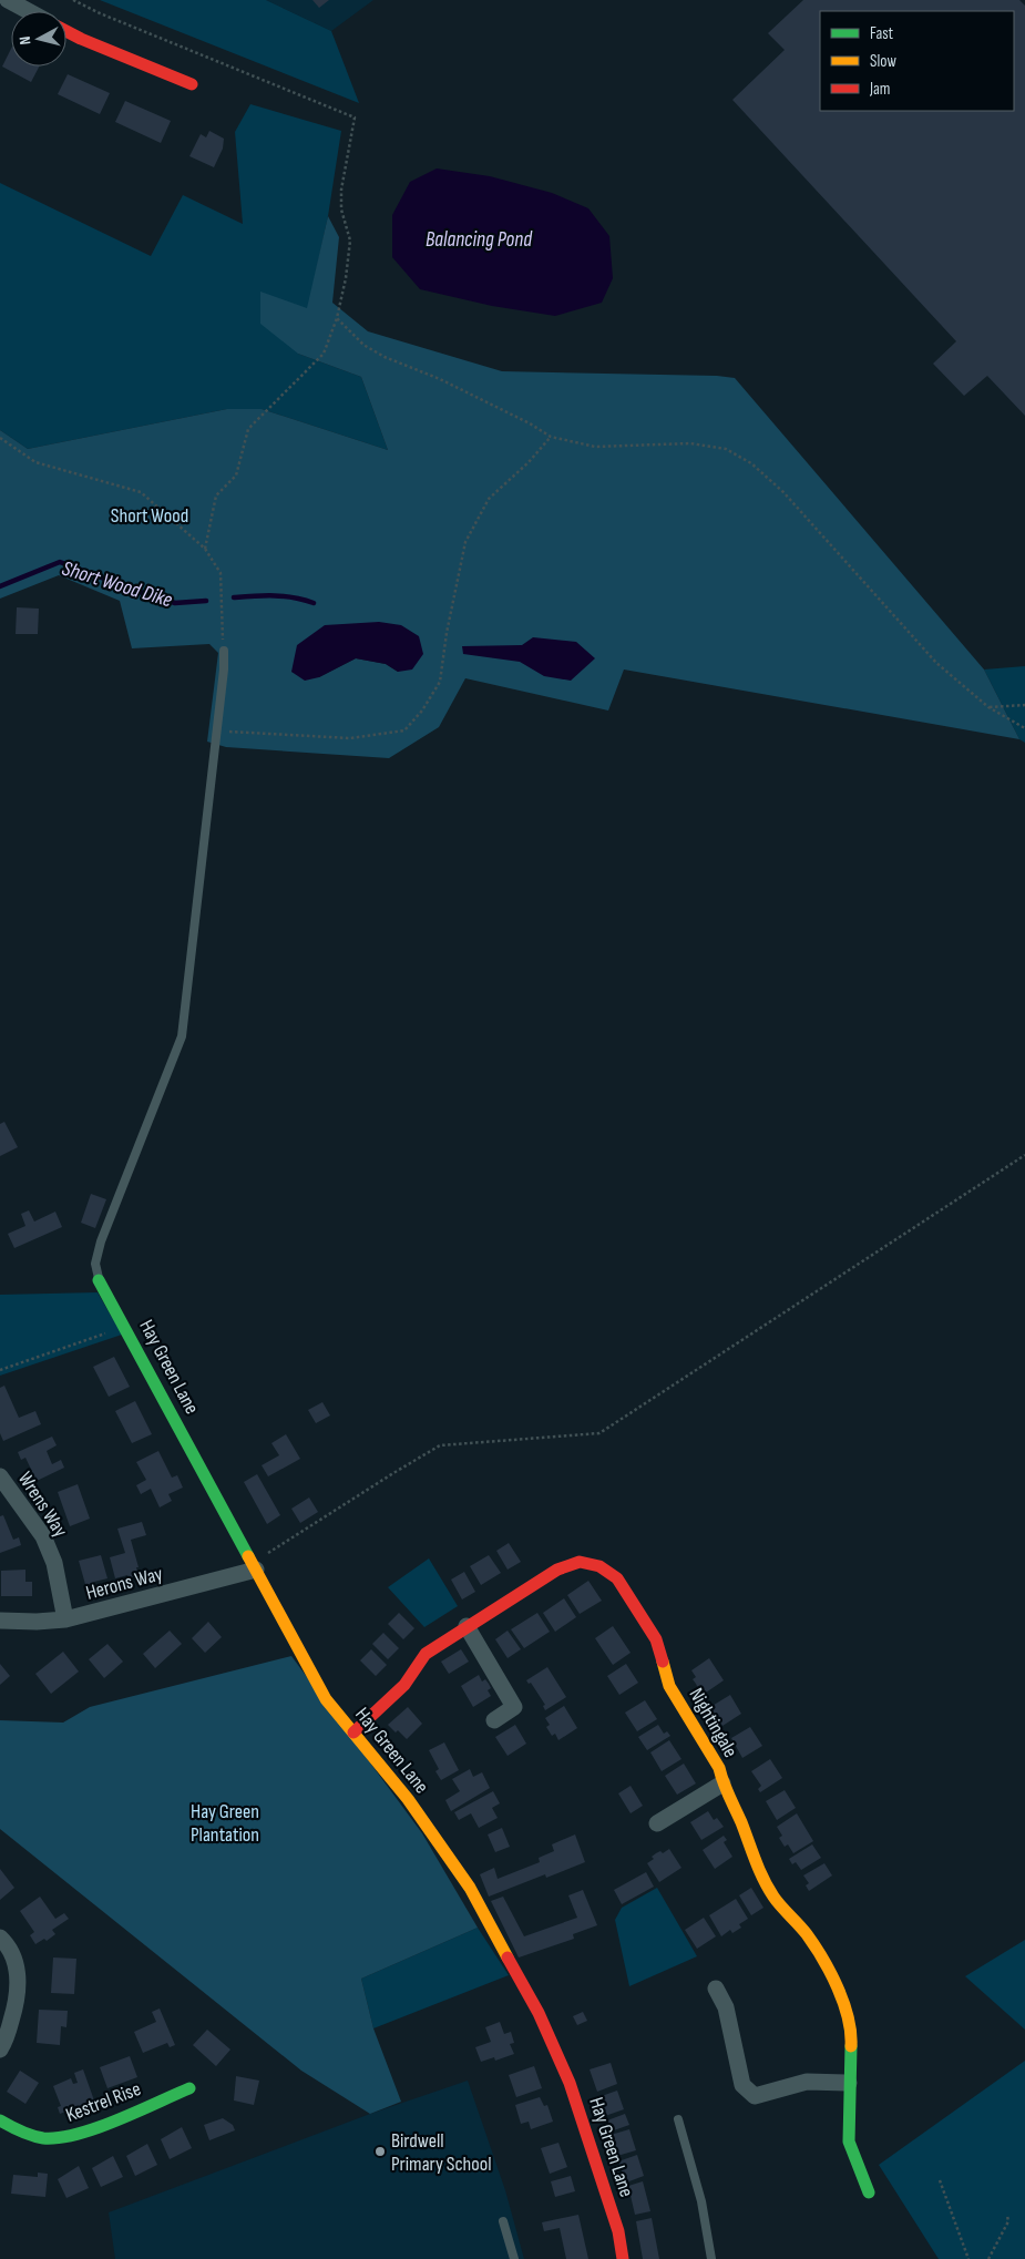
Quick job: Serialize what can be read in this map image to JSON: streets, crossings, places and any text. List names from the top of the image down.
{
  "streets": {
    "street": [
      "Hay Green Lane",
      "Wrens Way",
      "Herons Way",
      "Nightingale",
      "Kestrel Rise"
    ]
  },
  "crossings": [
    ["Hay Green Lane", "Herons Way"],
    ["Hay Green Lane", "Nightingale"],
    ["Wrens Way", "Herons Way"]
  ],
  "water": ["Balancing Pond", "Short Wood Dike"],
  "parks": ["Short Wood", "Hay Green Plantation"],
  "places": ["Birdwell Primary School"],
  "legend": ["Fast", "Slow", "Jam"],
  "north": "left"
}
